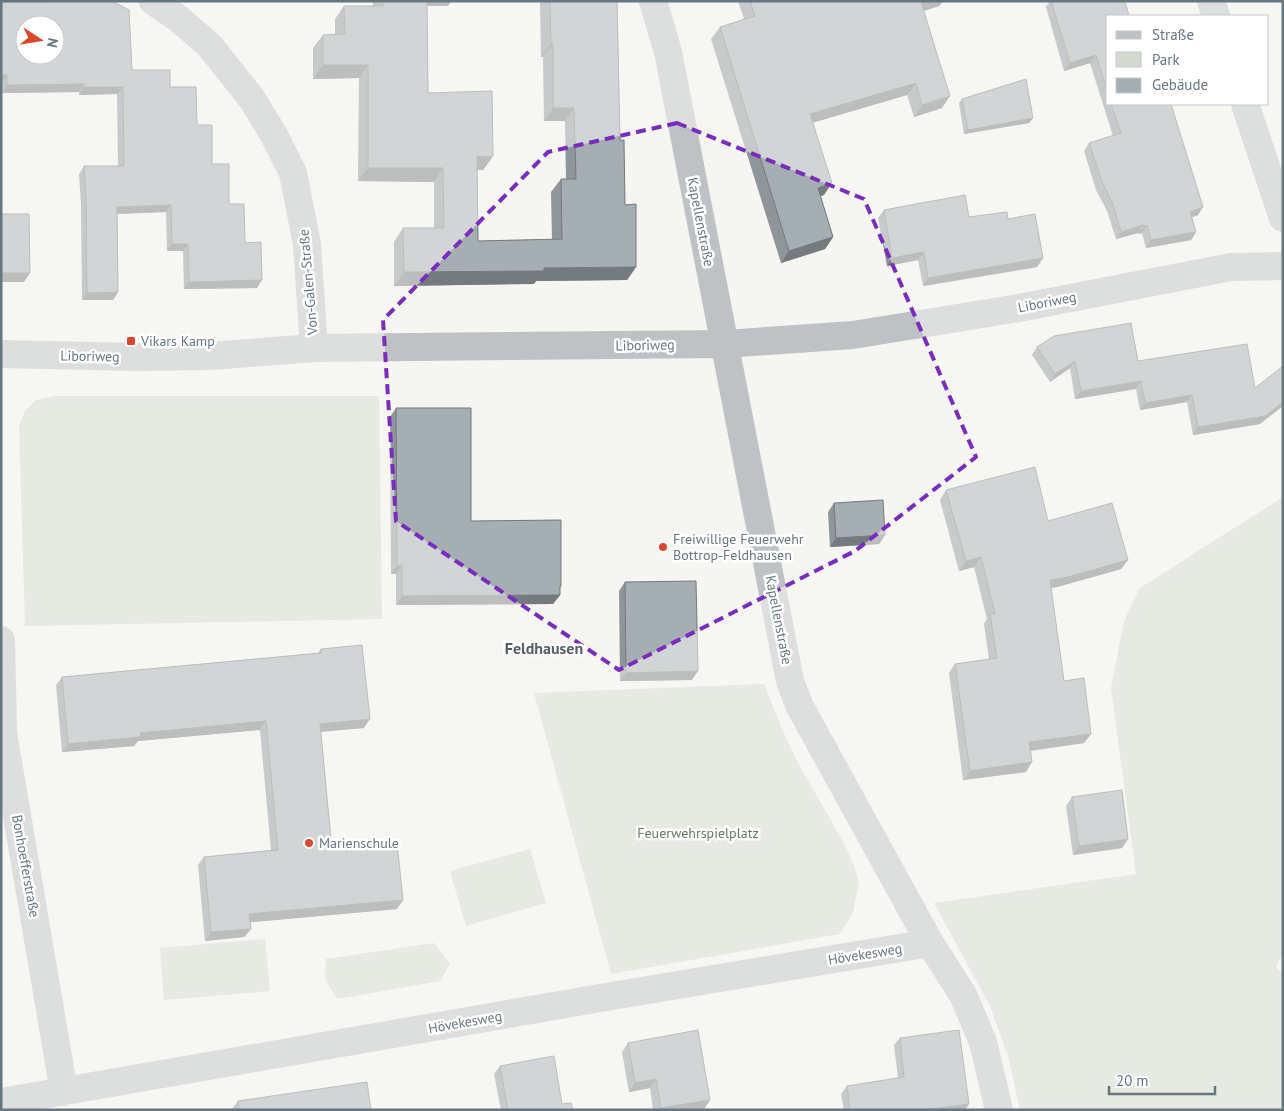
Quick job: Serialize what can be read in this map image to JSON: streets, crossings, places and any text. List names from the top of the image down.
{
  "streets": {
    "street": [
      "Kapellenstraße",
      "Von-Galen-Straße",
      "Liboriweg",
      "Bonhoefferstraße",
      "Hövekesweg"
    ]
  },
  "crossings": [
    ["Kapellenstraße", "Liboriweg"],
    ["Kapellenstraße", "Hövekesweg"],
    ["Von-Galen-Straße", "Liboriweg"],
    ["Bonhoefferstraße", "Hövekesweg"]
  ],
  "districts": ["Feldhausen"],
  "parks": ["Feuerwehrspielplatz"],
  "places": {
    "transit": ["Vikars Kamp"],
    "other": ["Freiwillige Feuerwehr Bottrop-Feldhausen", "Marienschule"]
  },
  "legend": ["Straße", "Park", "Gebäude"],
  "scale_bar": "20 m",
  "north": "right"
}
